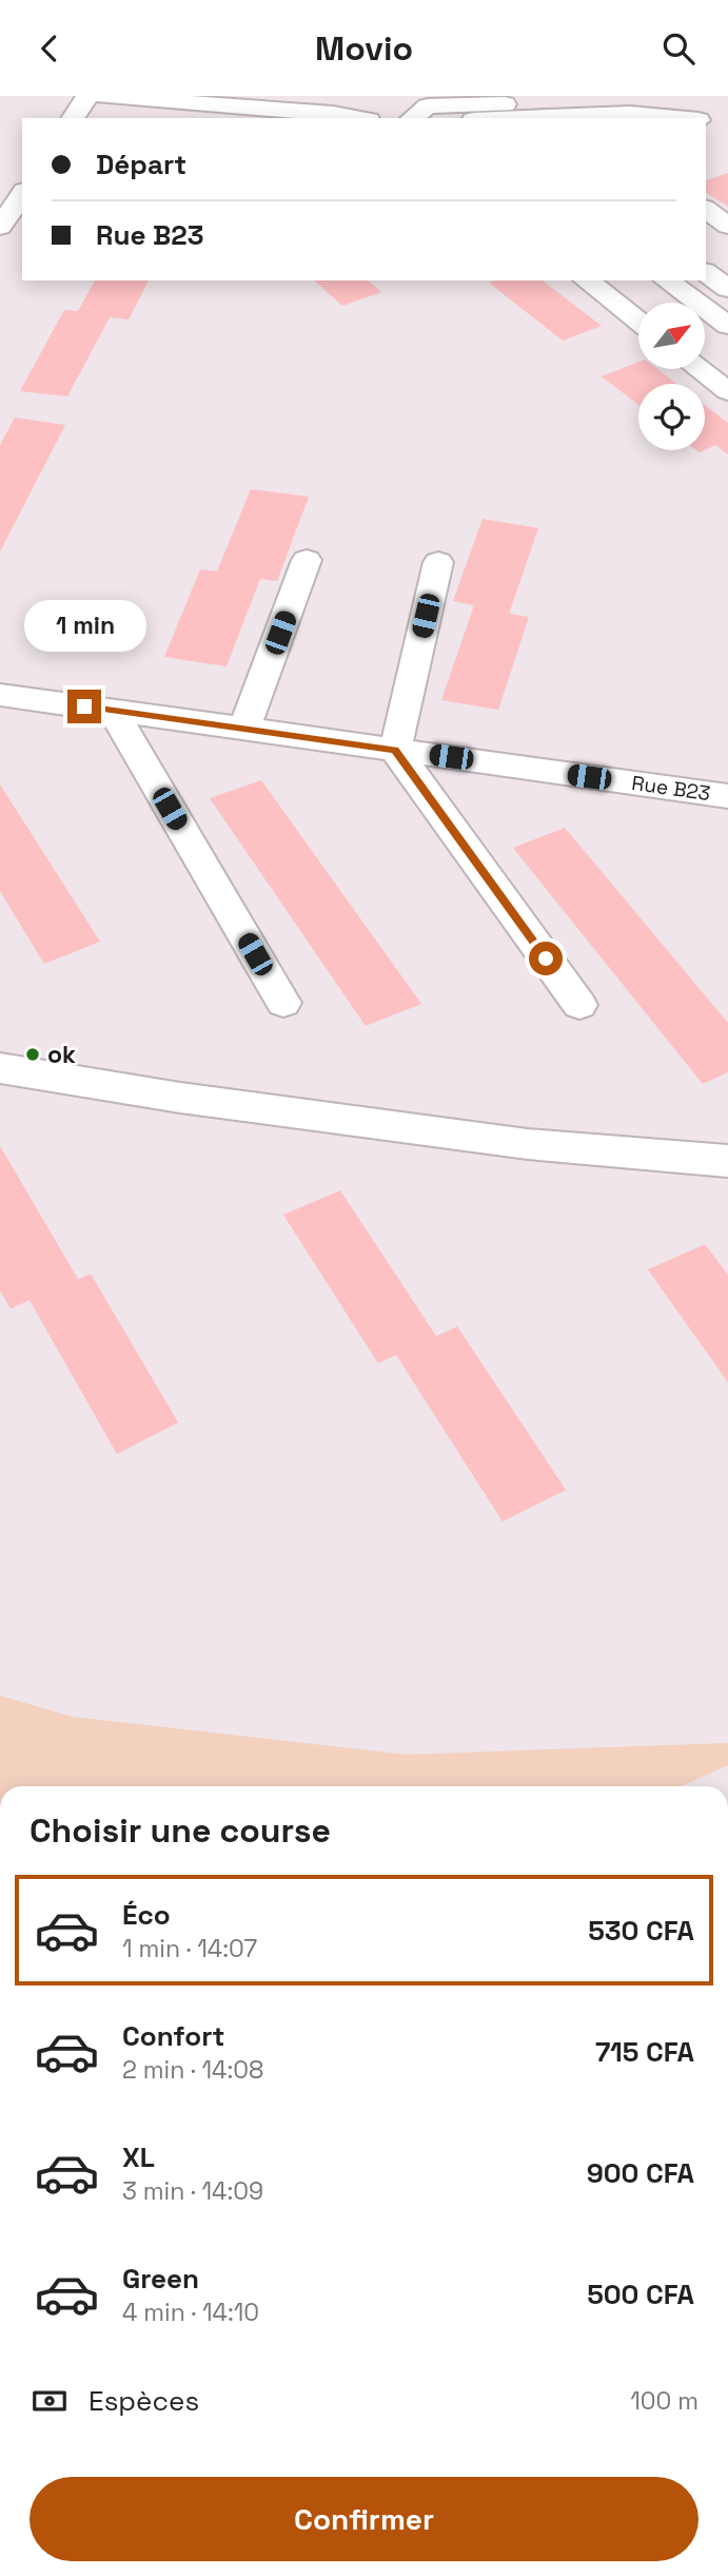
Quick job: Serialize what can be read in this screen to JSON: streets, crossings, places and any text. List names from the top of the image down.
{
  "streets": {
    "street": ["Rue B23"]
  },
  "places": ["ok"],
  "north": "top right",
  "page": {
    "header": "Movio",
    "banner": ["Départ", "Rue B23"],
    "bubble": "1 min",
    "heading": "Choisir une course",
    "list": [
      {
        "name": "Éco",
        "note": "1 min · 14:07",
        "value": "530 CFA"
      },
      {
        "name": "Confort",
        "note": "2 min · 14:08",
        "value": "715 CFA"
      },
      {
        "name": "XL",
        "note": "3 min · 14:09",
        "value": "900 CFA"
      },
      {
        "name": "Green",
        "note": "4 min · 14:10",
        "value": "500 CFA"
      }
    ],
    "pay": ["Espèces", "100 m"],
    "buttons": "Confirmer"
  }
}
